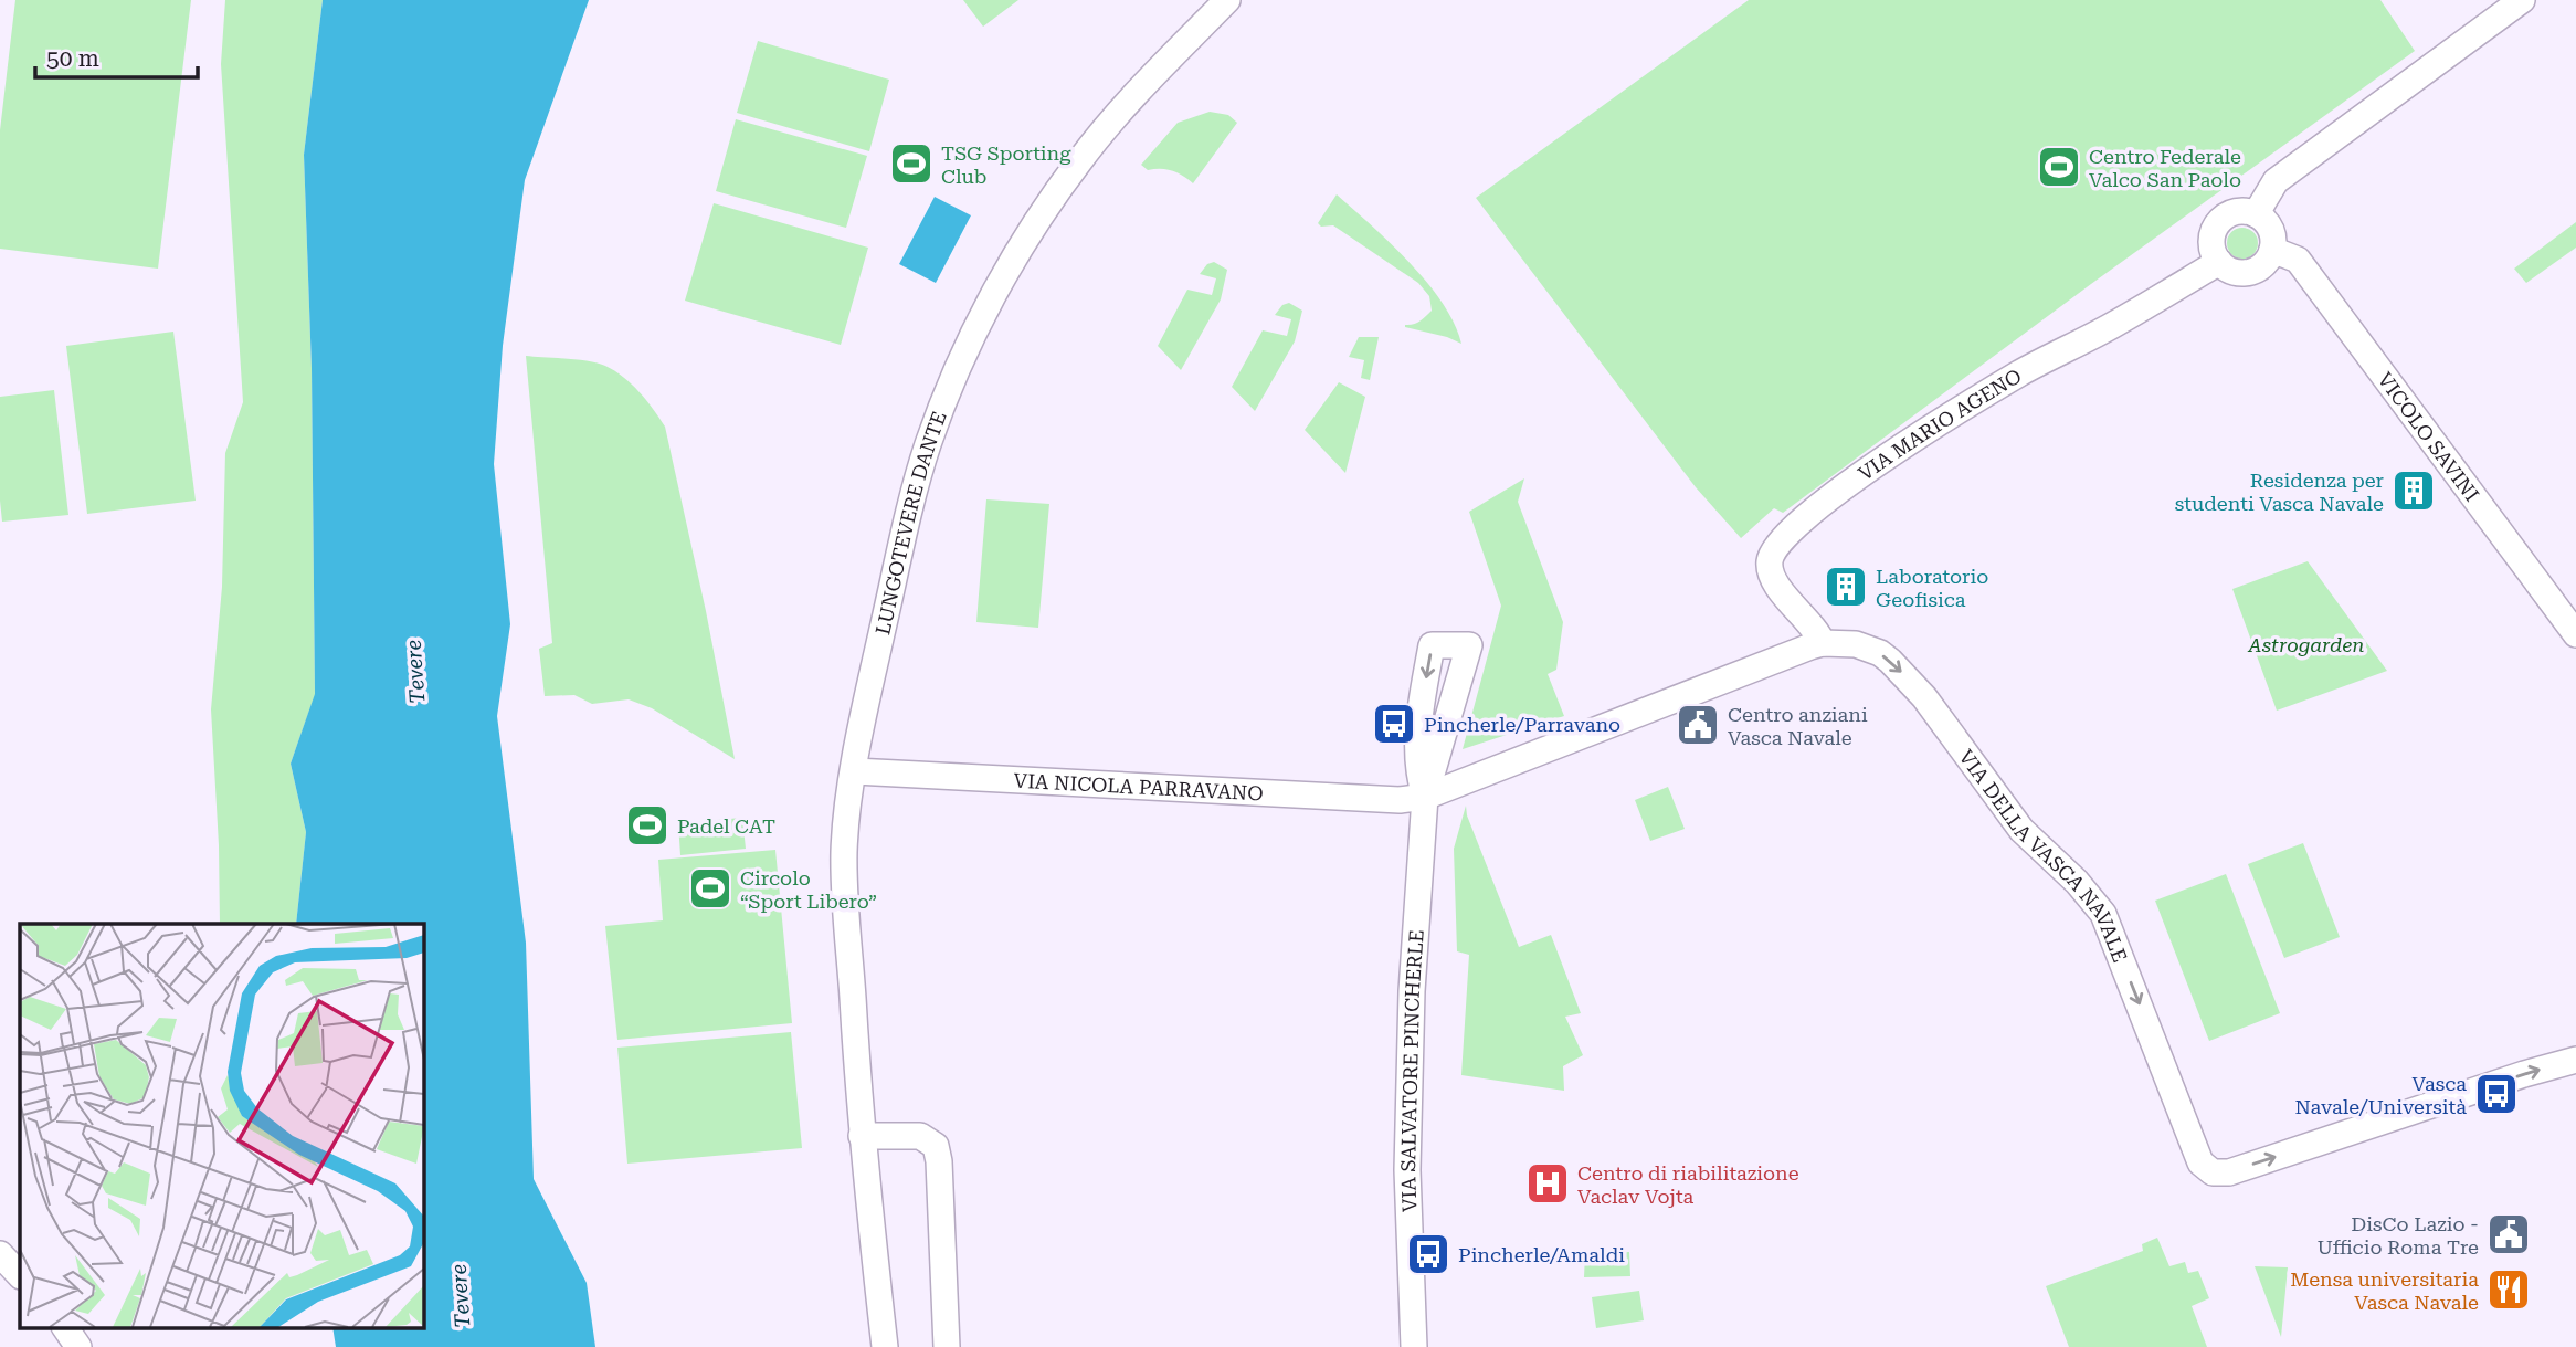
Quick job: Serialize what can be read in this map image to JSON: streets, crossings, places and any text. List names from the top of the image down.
{
  "streets": {
    "street": [
      "VIA MARIO AGENO",
      "VICOLO SAVINI",
      "LUNGOTEVERE DANTE",
      "VIA NICOLA PARRAVANO",
      "VIA DELLA VASCA NAVALE",
      "VIA SALVATORE PINCHERLE"
    ]
  },
  "crossings": [
    ["VIA MARIO AGENO", "VICOLO SAVINI"],
    ["VIA MARIO AGENO", "VIA DELLA VASCA NAVALE"],
    ["LUNGOTEVERE DANTE", "VIA NICOLA PARRAVANO"],
    ["VIA NICOLA PARRAVANO", "VIA DELLA VASCA NAVALE"],
    ["VIA NICOLA PARRAVANO", "VIA SALVATORE PINCHERLE"],
    ["VIA DELLA VASCA NAVALE", "VIA SALVATORE PINCHERLE"]
  ],
  "one_way": ["VIA DELLA VASCA NAVALE"],
  "water": ["Tevere"],
  "parks": ["Astrogarden"],
  "places": {
    "sports": [
      "TSG Sporting Club",
      "Centro Federale Valco San Paolo",
      "Padel CAT",
      "Circolo “Sport Libero”"
    ],
    "building": ["Residenza per studenti Vasca Navale", "Laboratorio Geofisica"],
    "bus stop": ["Pincherle/Parravano", "Vasca Navale/Università", "Pincherle/Amaldi"],
    "public building": ["Centro anziani Vasca Navale", "DisCo Lazio - Ufficio Roma Tre"],
    "hospital": ["Centro di riabilitazione Vaclav Vojta"],
    "restaurant": ["Mensa universitaria Vasca Navale"]
  },
  "scale_bar": "50 m"
}
